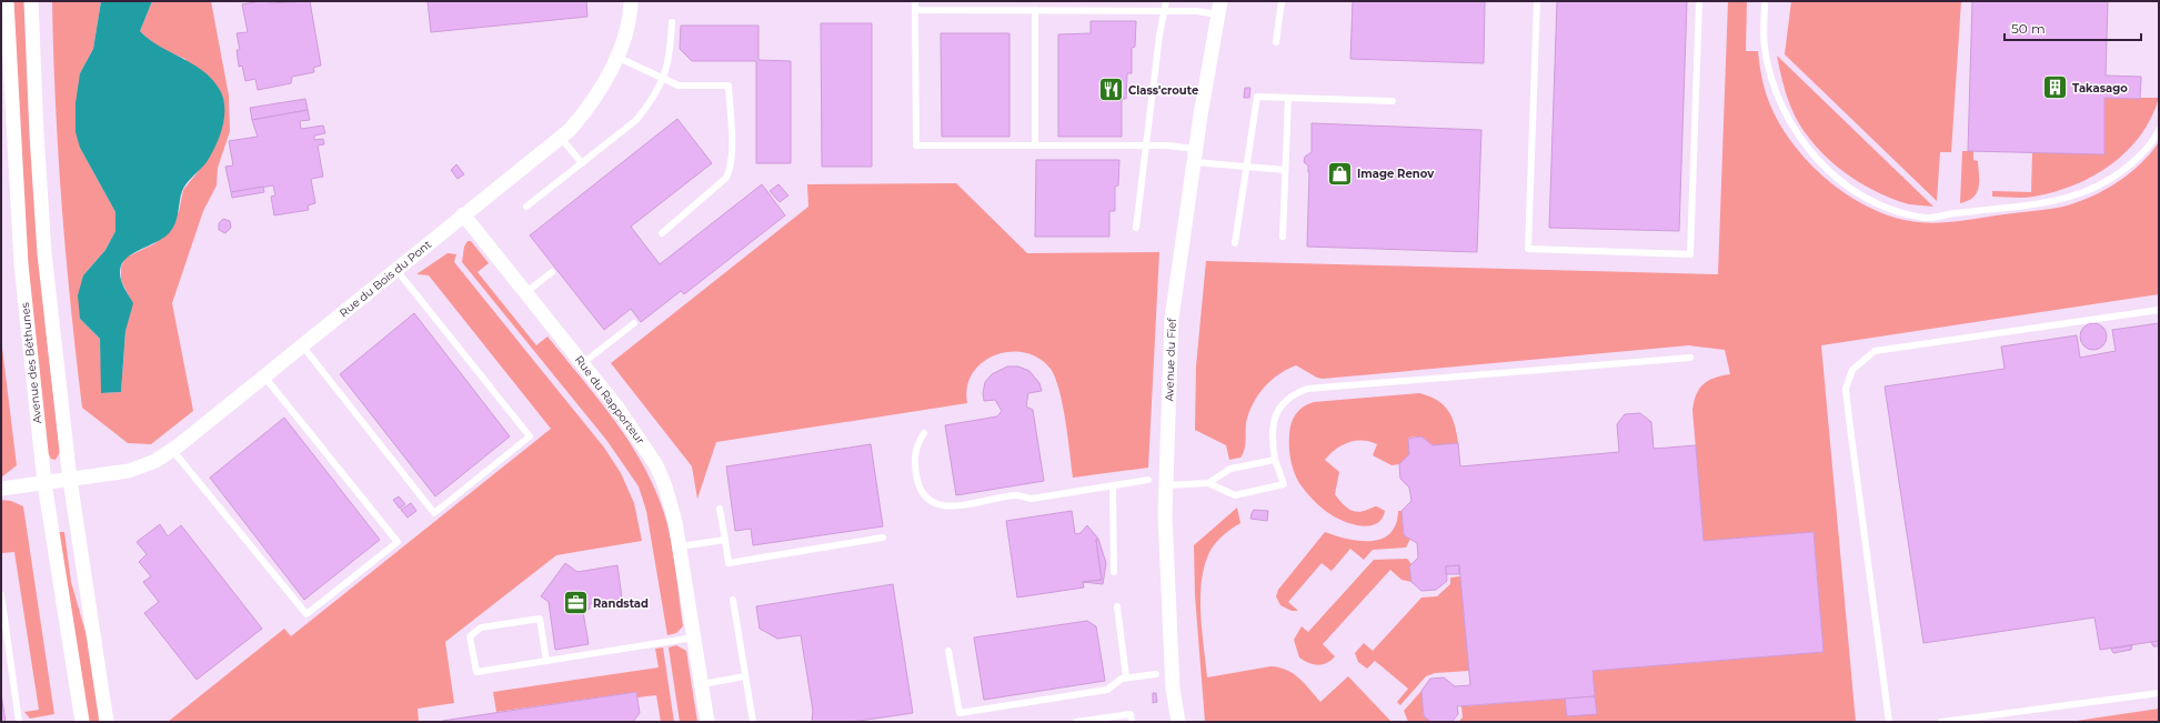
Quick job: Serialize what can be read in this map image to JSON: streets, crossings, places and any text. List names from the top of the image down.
{
  "streets": {
    "street": [
      "Rue du Bois du Pont",
      "Avenue du Fief",
      "Avenue des Béthunes",
      "Rue du Rapporteur"
    ]
  },
  "crossings": [
    ["Rue du Bois du Pont", "Avenue des Béthunes"],
    ["Rue du Bois du Pont", "Rue du Rapporteur"]
  ],
  "places": {
    "building": ["Takasago"],
    "restaurant": ["Class'croute"],
    "shop": ["Image Renov"],
    "office": ["Randstad"]
  },
  "scale_bar": "50 m"
}
